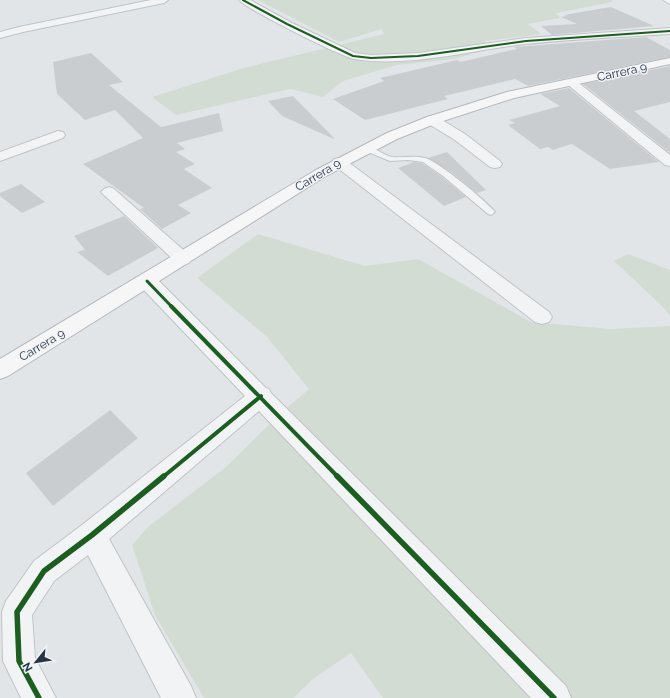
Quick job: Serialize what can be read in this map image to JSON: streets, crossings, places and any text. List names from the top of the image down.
{
  "streets": {
    "highway": ["Carrera 9"]
  },
  "north": "bottom left"
}
